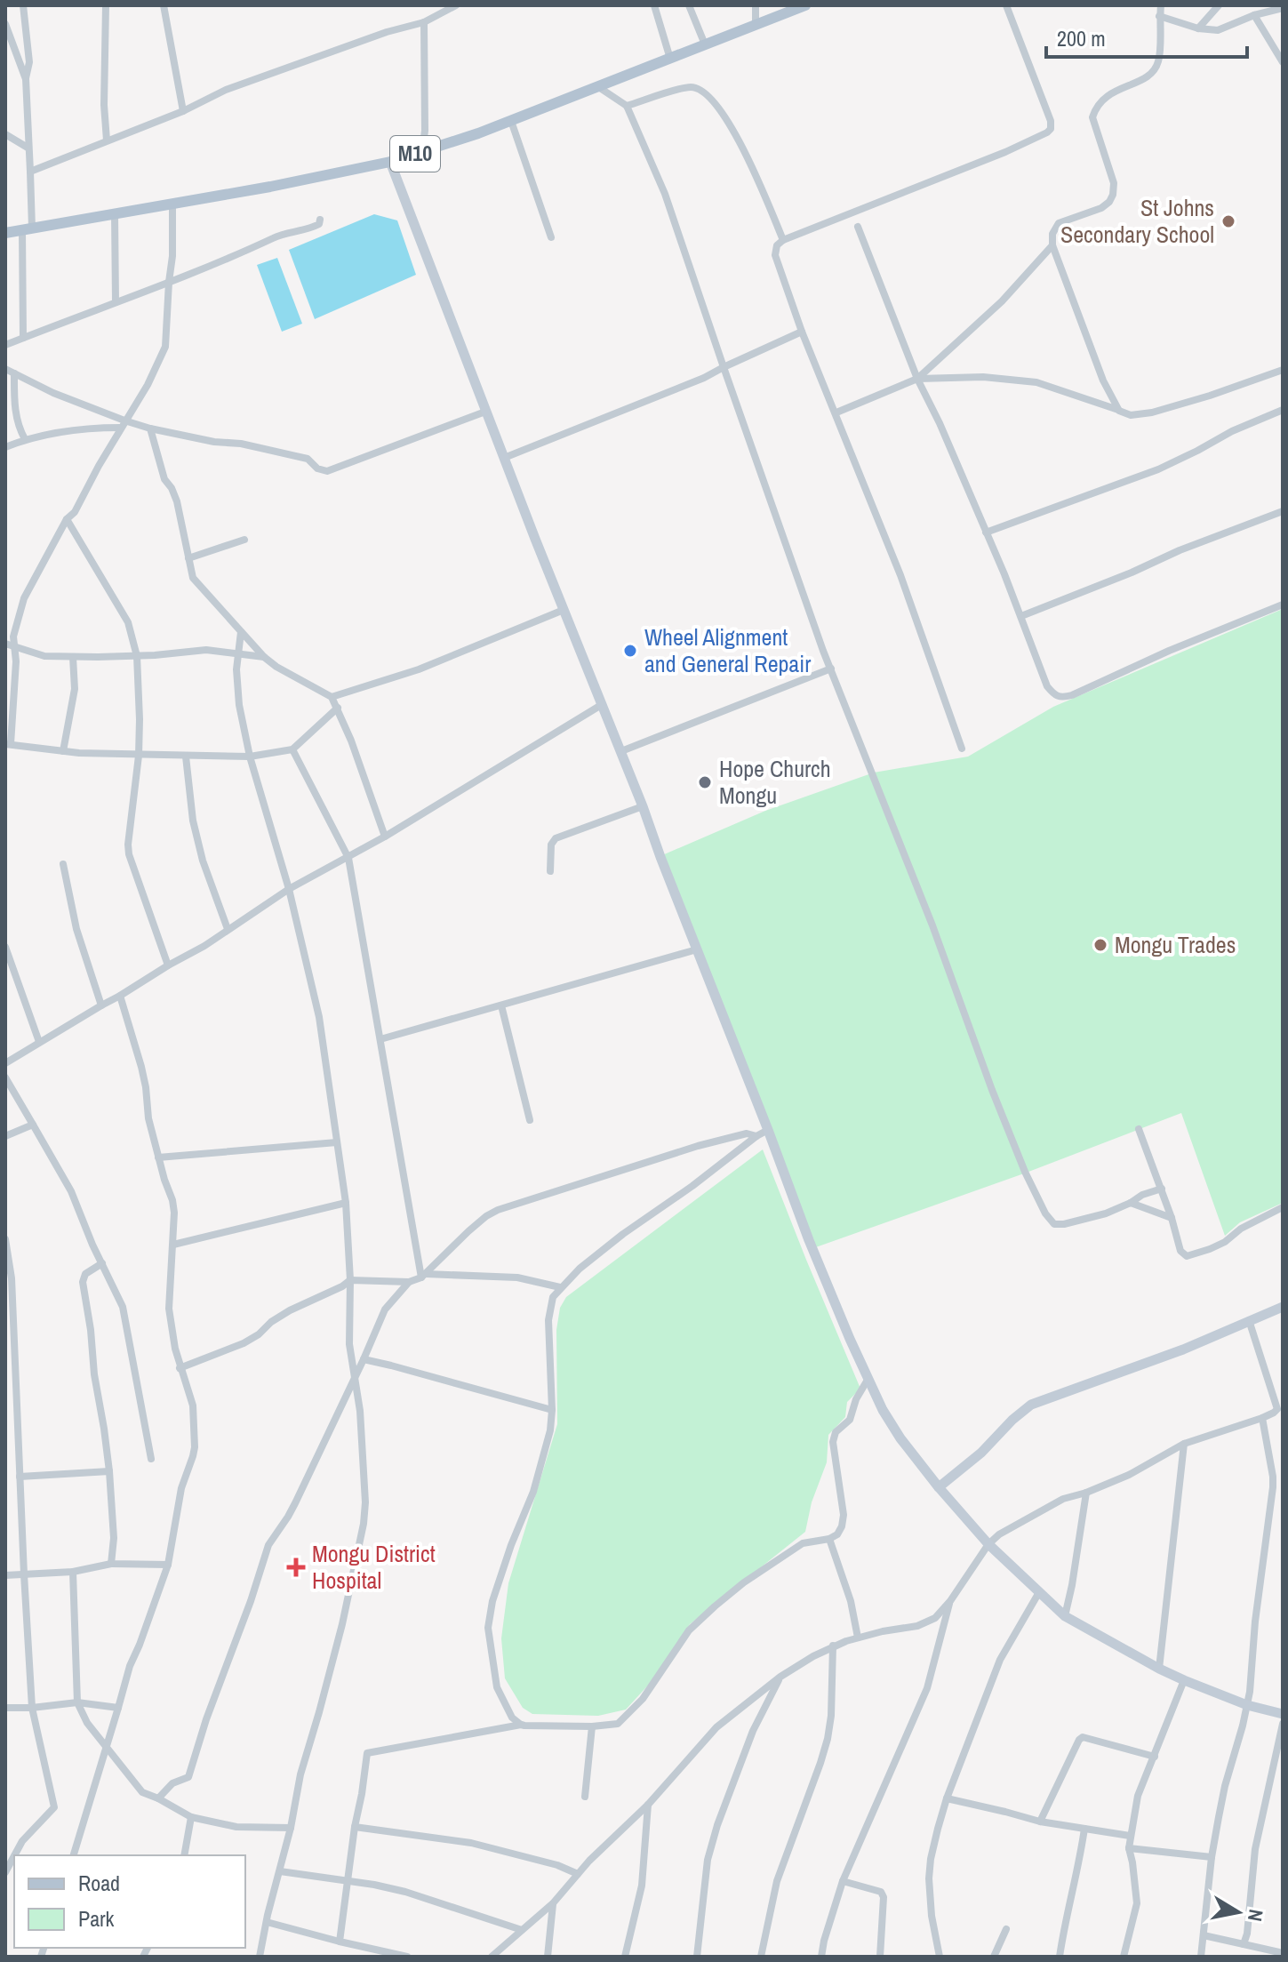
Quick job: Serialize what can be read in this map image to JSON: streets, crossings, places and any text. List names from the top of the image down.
{
  "streets": {
    "main road": ["M10"]
  },
  "places": {
    "other": [
      "St Johns Secondary School",
      "Wheel Alignment and General Repair",
      "Hope Church Mongu",
      "Mongu Trades"
    ],
    "health": ["Mongu District Hospital"]
  },
  "legend": ["Road", "Park"],
  "scale_bar": "200 m",
  "north": "right"
}
